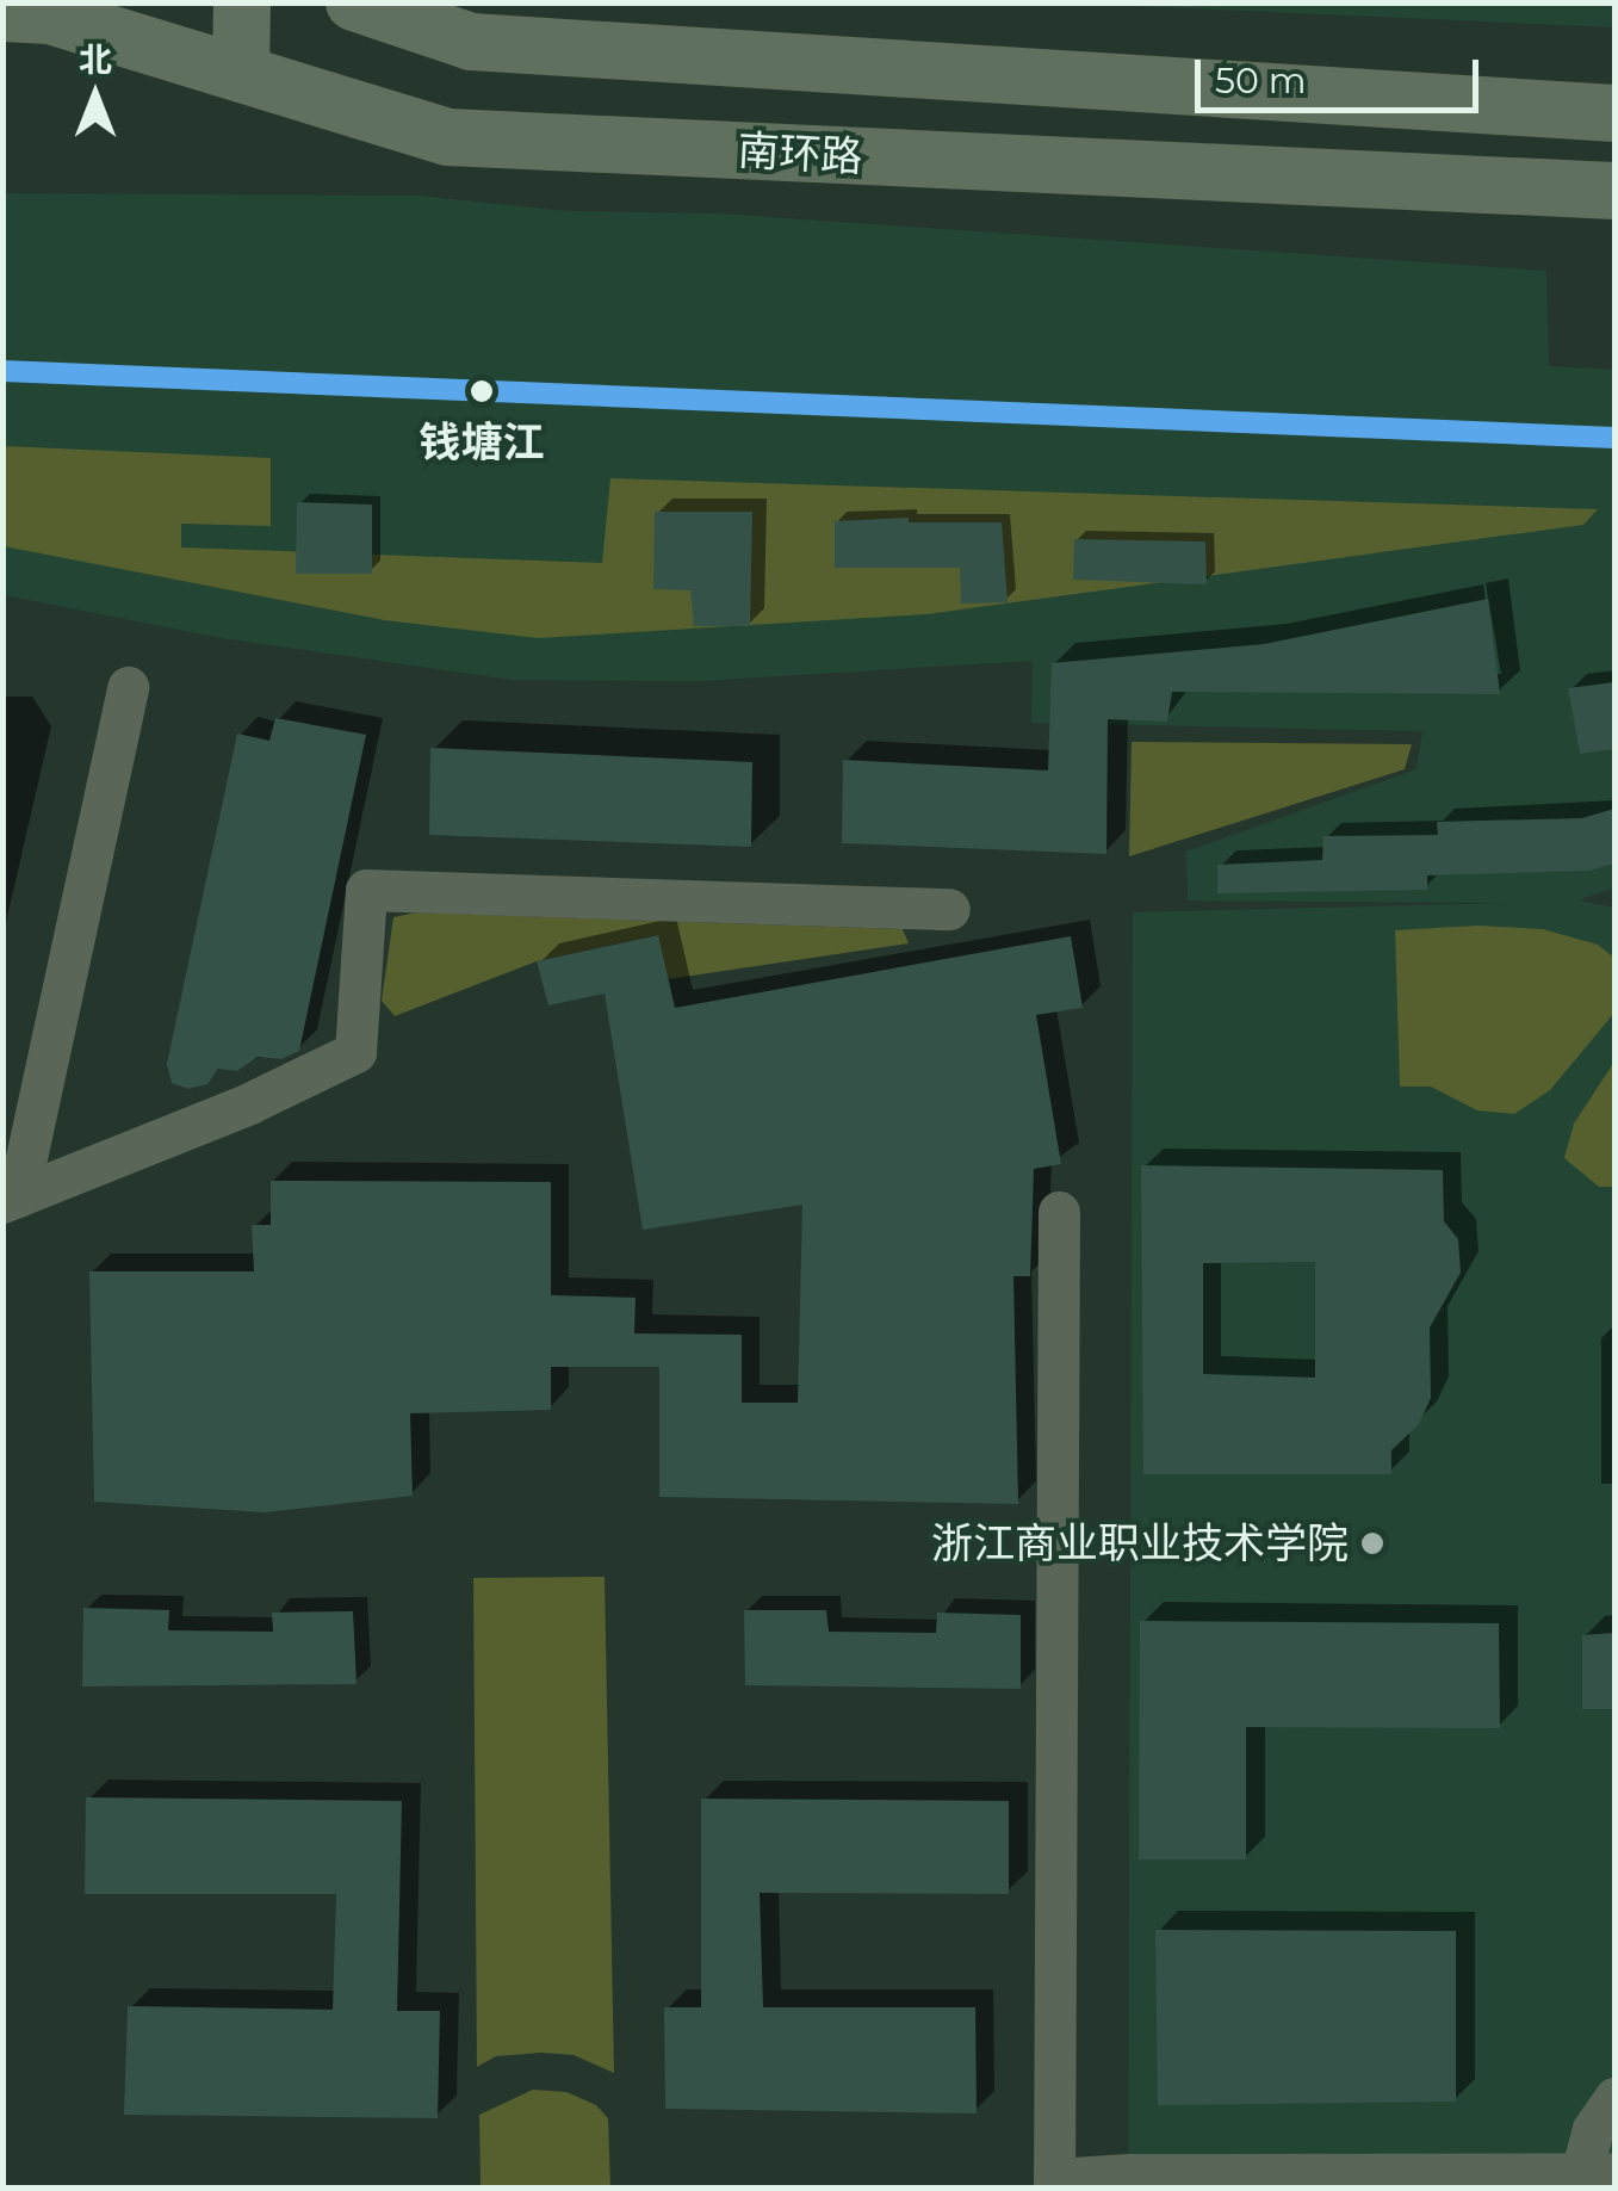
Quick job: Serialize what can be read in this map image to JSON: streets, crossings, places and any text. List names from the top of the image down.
{
  "streets": {
    "main road": ["南环路"]
  },
  "places": ["钱塘江", "浙江商业职业技术学院"],
  "scale_bar": "50 m",
  "north": "top"
}
